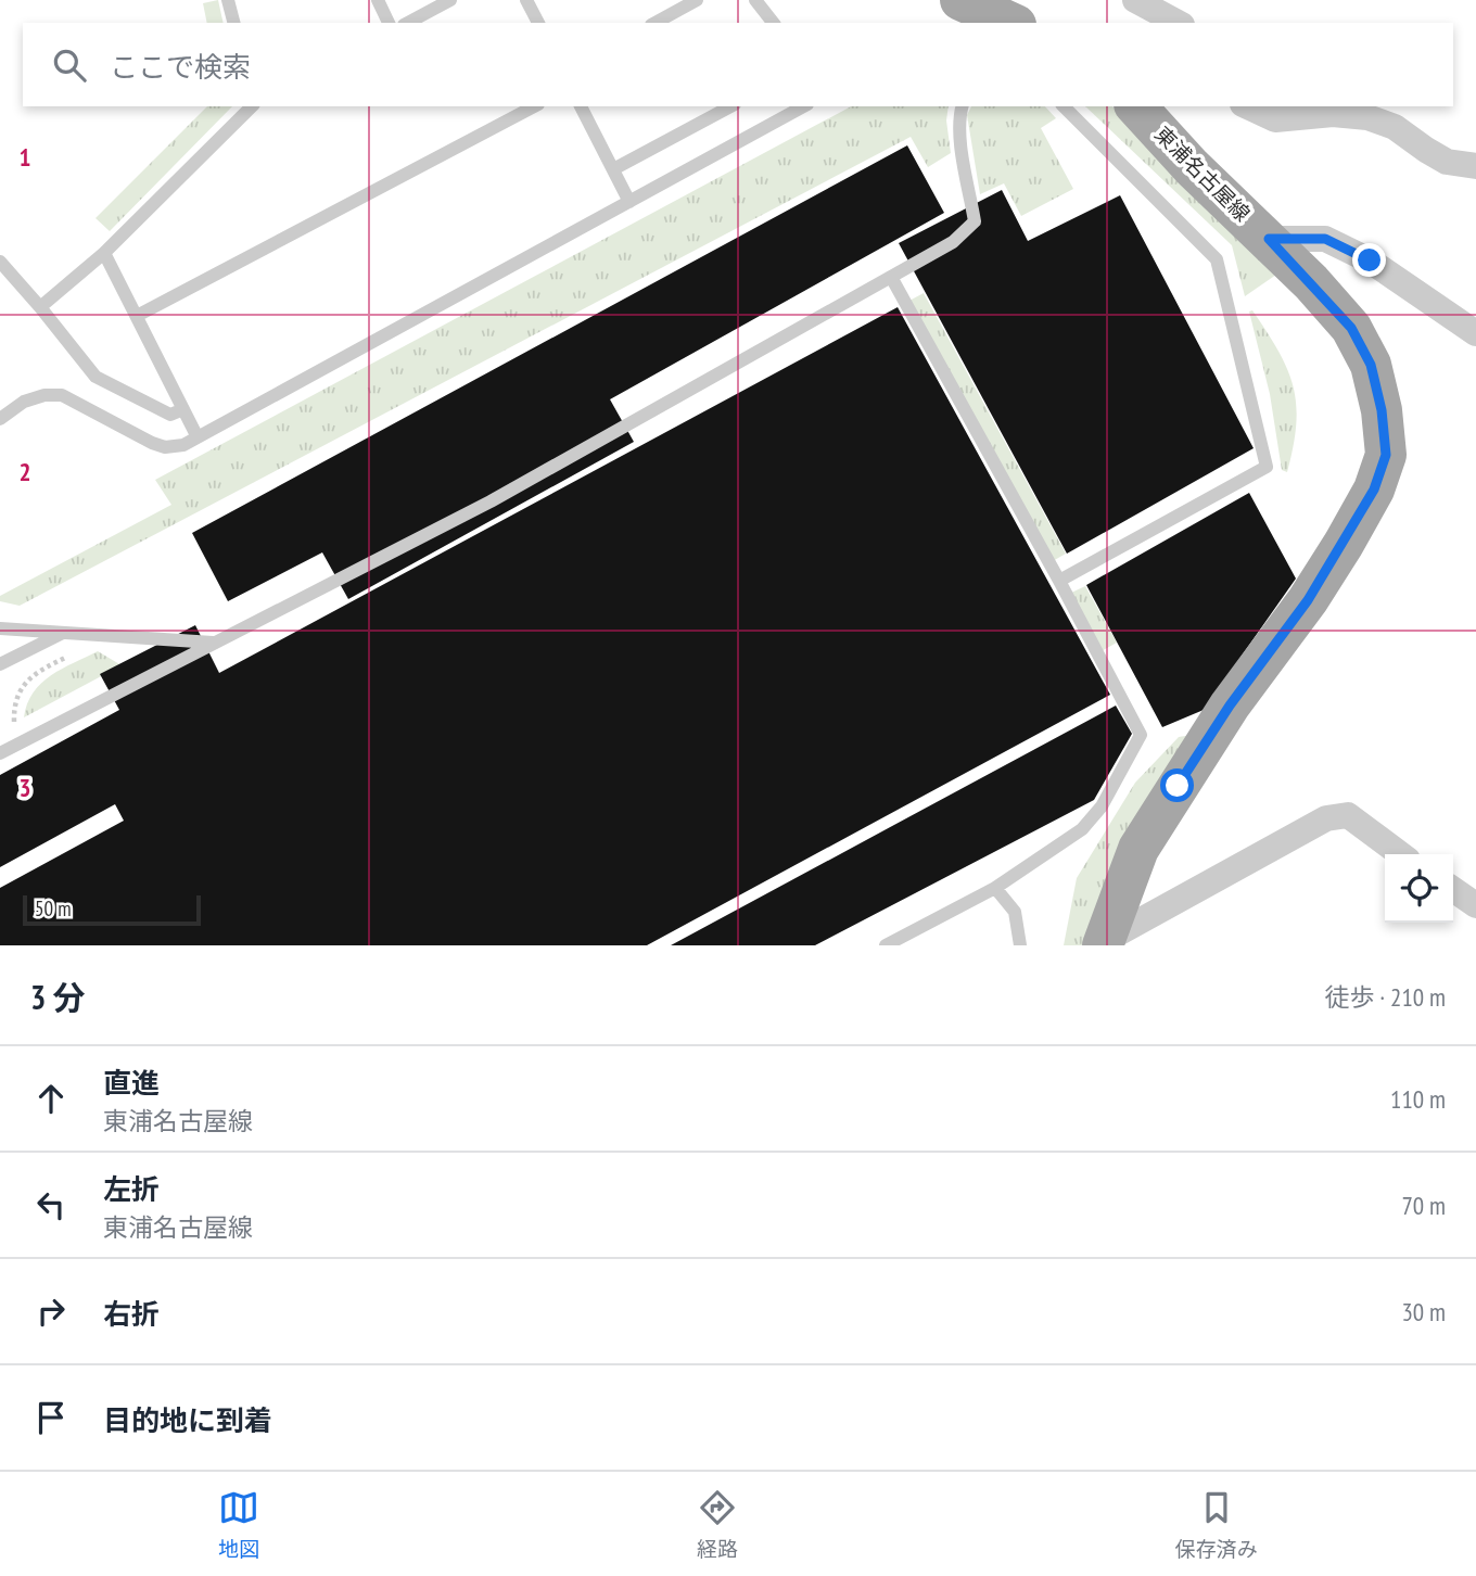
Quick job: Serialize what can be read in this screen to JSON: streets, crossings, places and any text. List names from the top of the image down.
{
  "streets": {
    "main road": ["東浦名古屋線"]
  },
  "scale_bar": "50 m",
  "page": {
    "search": "ここで検索",
    "scale": "50 m",
    "heading": ["3 分", "徒歩 · 210 m"],
    "list": [
      ["直進", "東浦名古屋線", "110 m"],
      ["左折", "東浦名古屋線", "70 m"],
      ["右折", "30 m"],
      "目的地に到着"
    ],
    "nav": ["地図", "経路", "保存済み"]
  },
  "grid": {
    "rows": ["1", "2", "3"]
  }
}
